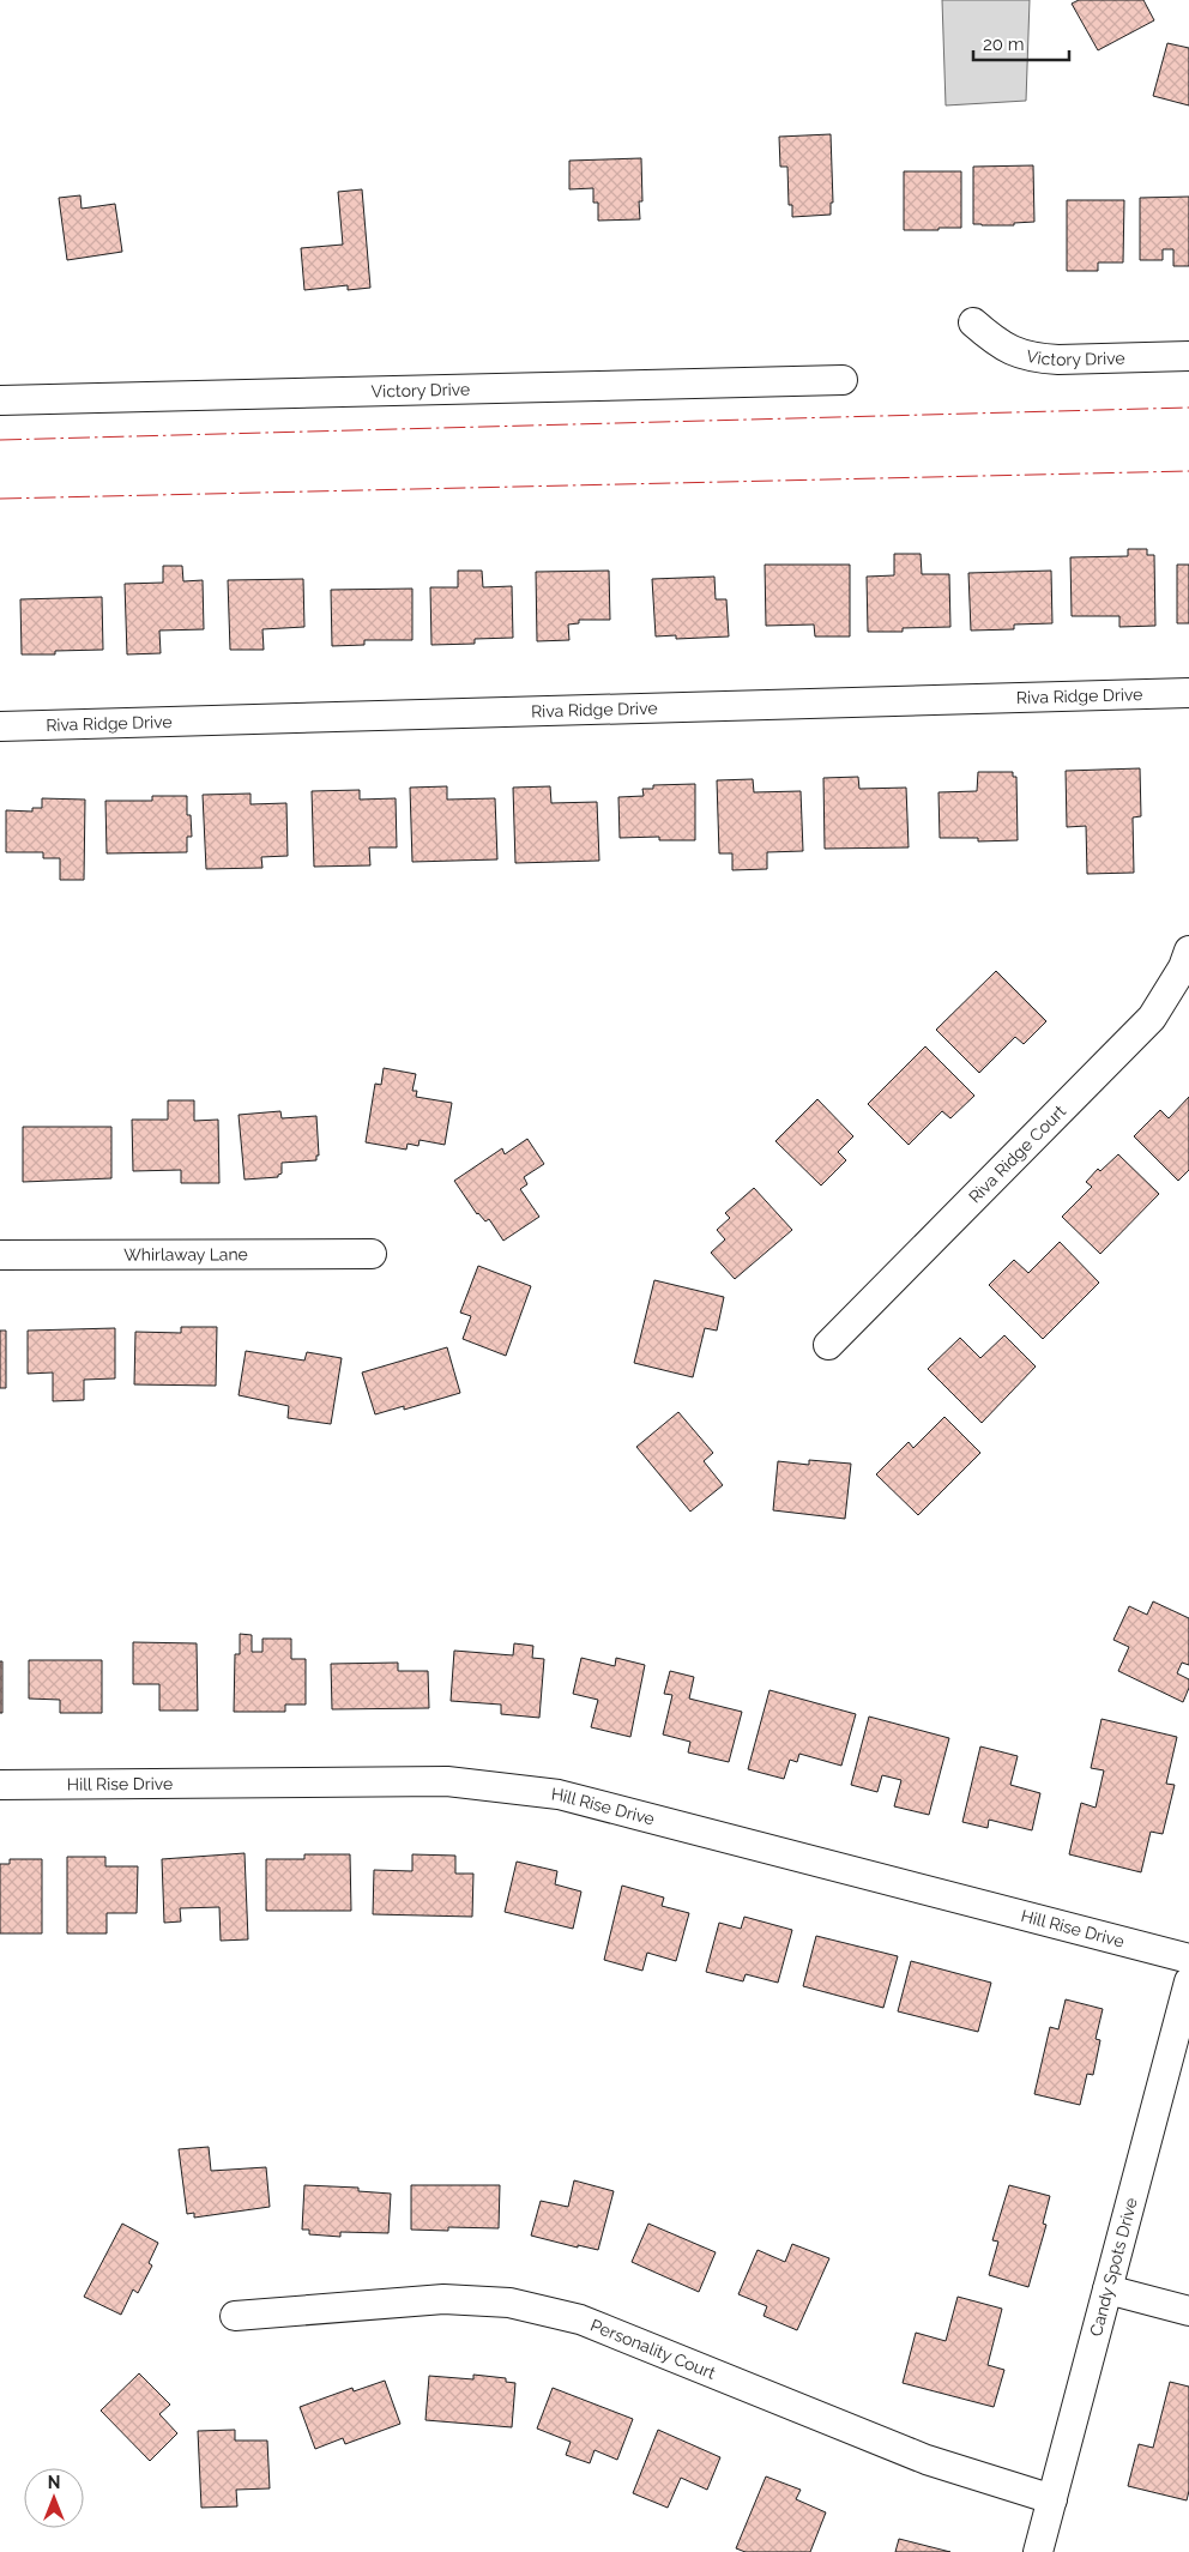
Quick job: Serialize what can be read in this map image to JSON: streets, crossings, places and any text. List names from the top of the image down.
{
  "streets": {
    "street": [
      "Victory Drive",
      "Riva Ridge Drive",
      "Riva Ridge Court",
      "Whirlaway Lane",
      "Hill Rise Drive",
      "Candy Spots Drive",
      "Personality Court"
    ]
  },
  "crossings": [
    ["Candy Spots Drive", "Personality Court"]
  ],
  "scale_bar": "20 m",
  "north": "top"
}
